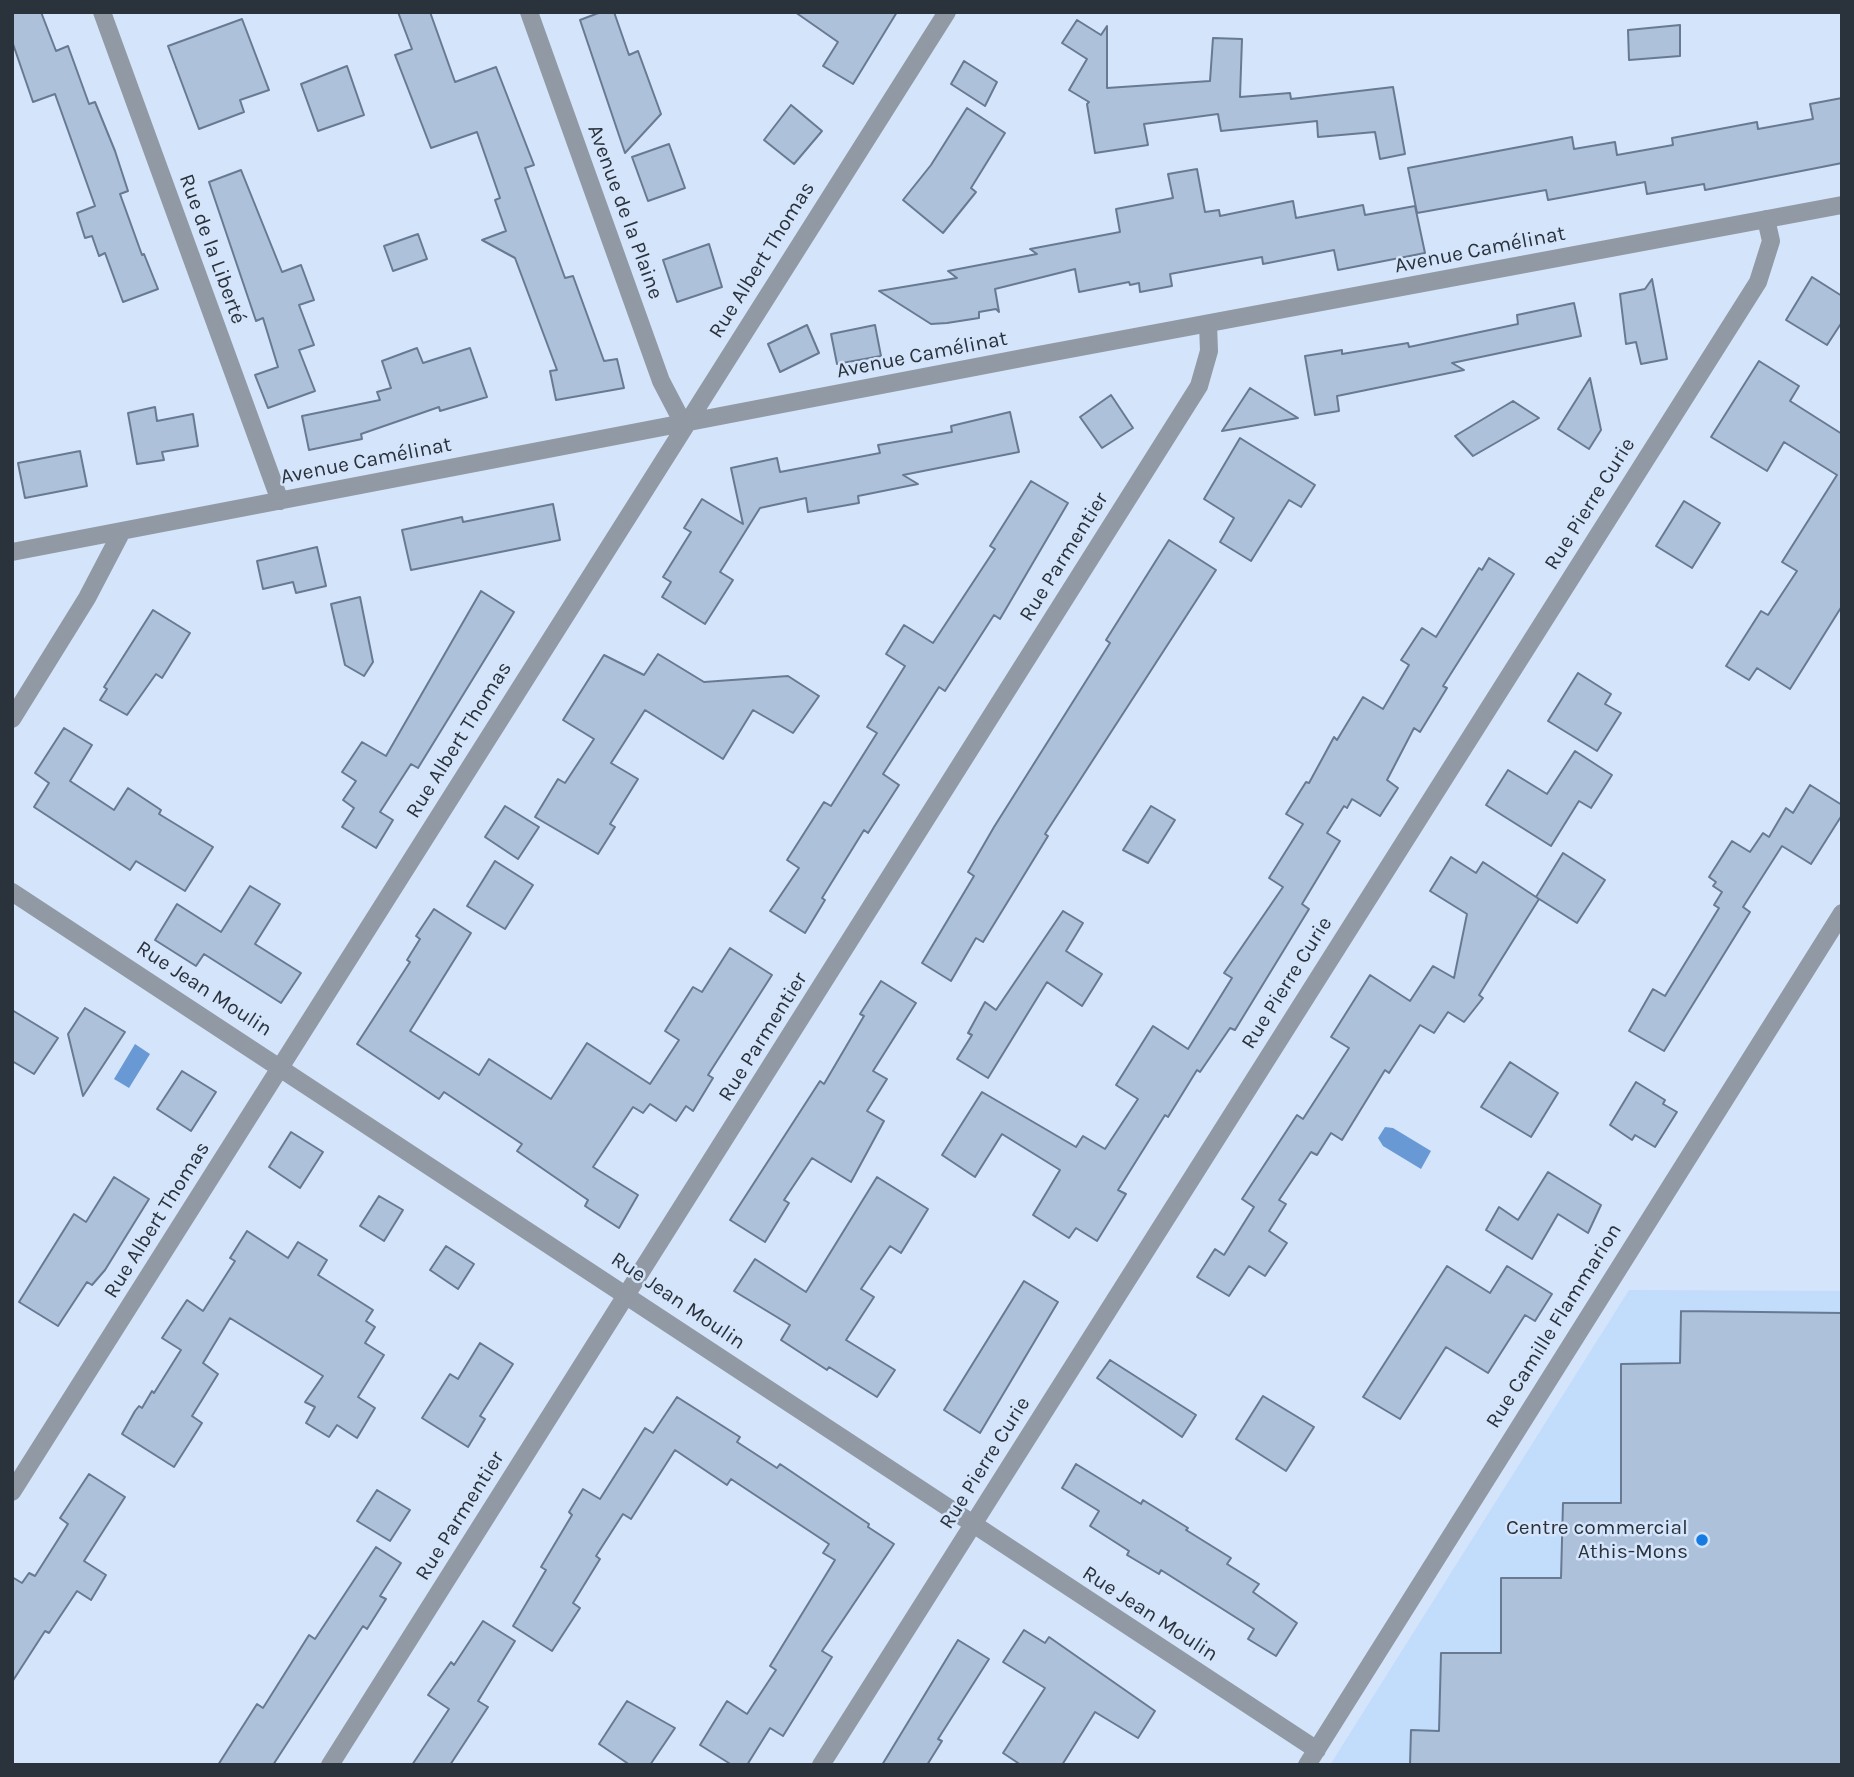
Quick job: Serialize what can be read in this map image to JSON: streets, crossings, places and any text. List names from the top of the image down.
{
  "streets": {
    "street": [
      "Avenue de la Plaine",
      "Rue de la Liberté",
      "Avenue Camélinat",
      "Rue Albert Thomas",
      "Rue Pierre Curie",
      "Rue Parmentier",
      "Rue Jean Moulin",
      "Rue Camille Flammarion"
    ]
  },
  "crossings": [
    ["Avenue de la Plaine", "Avenue Camélinat"],
    ["Avenue de la Plaine", "Rue Albert Thomas"],
    ["Rue de la Liberté", "Avenue Camélinat"],
    ["Avenue Camélinat", "Rue Albert Thomas"],
    ["Avenue Camélinat", "Rue Pierre Curie"],
    ["Avenue Camélinat", "Rue Parmentier"],
    ["Rue Albert Thomas", "Rue Jean Moulin"],
    ["Rue Pierre Curie", "Rue Jean Moulin"],
    ["Rue Parmentier", "Rue Jean Moulin"],
    ["Rue Jean Moulin", "Rue Camille Flammarion"]
  ],
  "places": ["Centre commercial Athis-Mons"]
}
